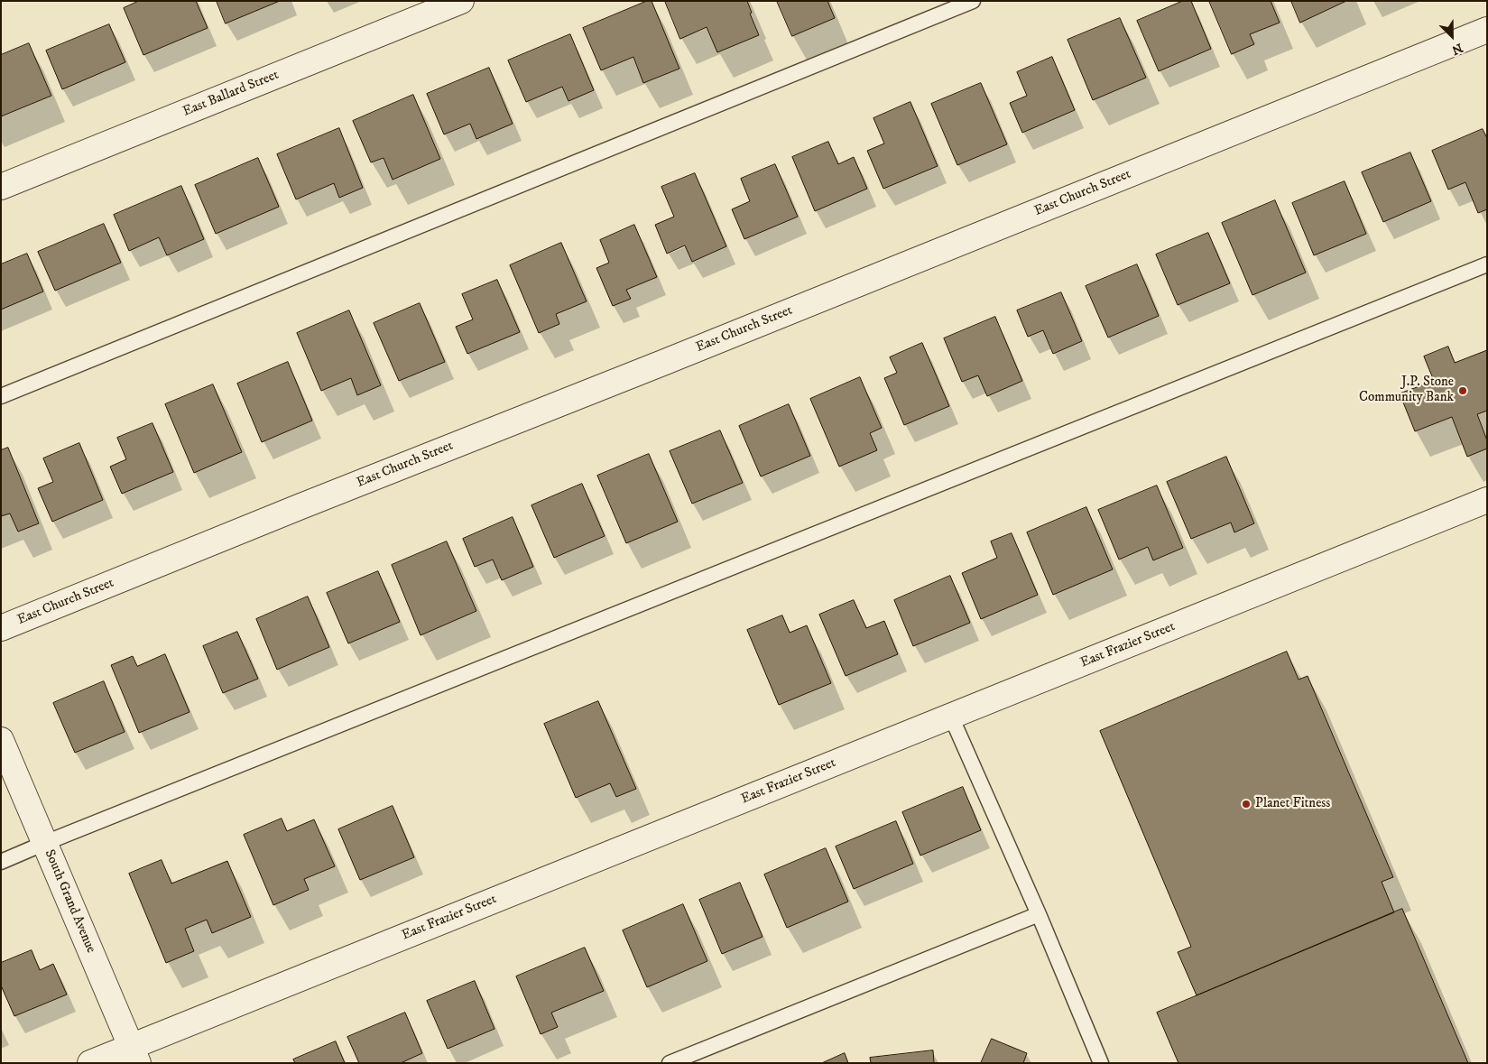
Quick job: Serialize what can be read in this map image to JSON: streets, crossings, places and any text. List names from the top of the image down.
{
  "streets": {
    "street": [
      "East Ballard Street",
      "East Church Street",
      "East Frazier Street",
      "South Grand Avenue"
    ]
  },
  "crossings": [
    ["East Frazier Street", "South Grand Avenue"]
  ],
  "places": ["J.P. Stone Community Bank", "Planet Fitness"],
  "north": "bottom right"
}
